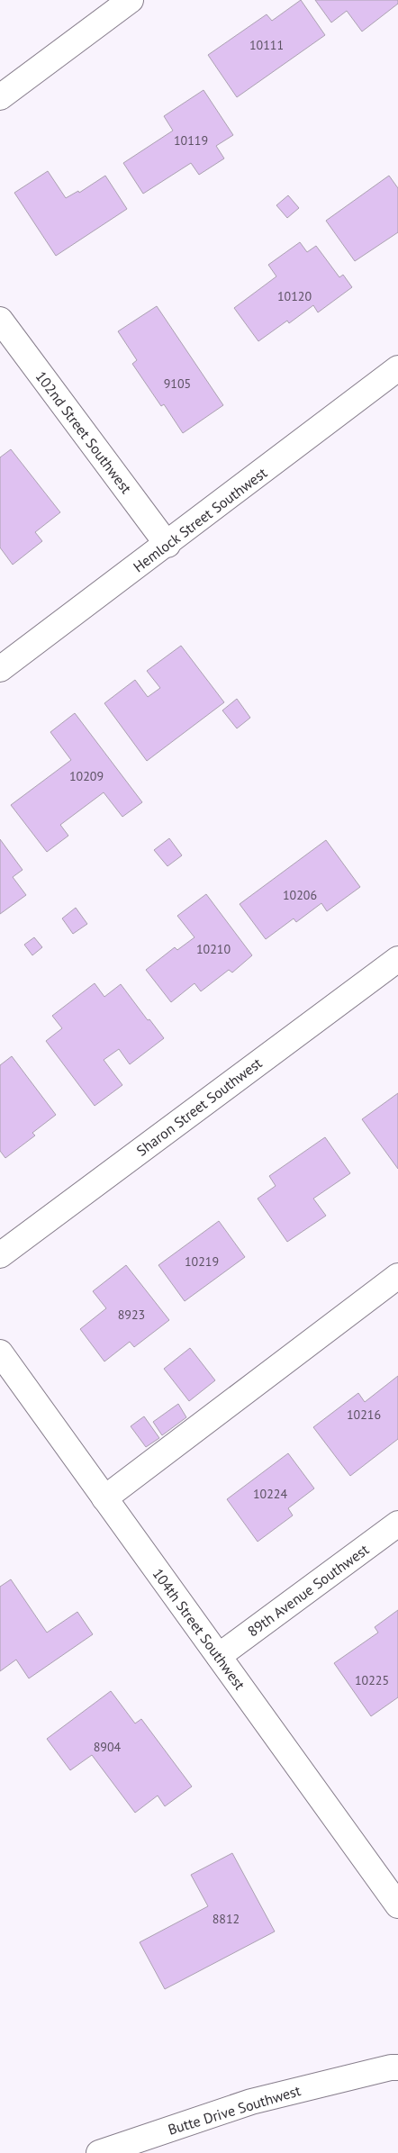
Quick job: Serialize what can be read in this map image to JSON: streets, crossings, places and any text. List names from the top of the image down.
{
  "streets": {
    "street": [
      "102nd Street Southwest",
      "Hemlock Street Southwest",
      "Sharon Street Southwest",
      "89th Avenue Southwest",
      "104th Street Southwest",
      "Butte Drive Southwest"
    ]
  },
  "crossings": [
    ["102nd Street Southwest", "Hemlock Street Southwest"],
    ["89th Avenue Southwest", "104th Street Southwest"]
  ],
  "house_numbers": [
    "10111",
    "10119",
    "10120",
    "9105",
    "10209",
    "10206",
    "10210",
    "10219",
    "8923",
    "10216",
    "10224",
    "10225",
    "8904",
    "8812"
  ]
}
